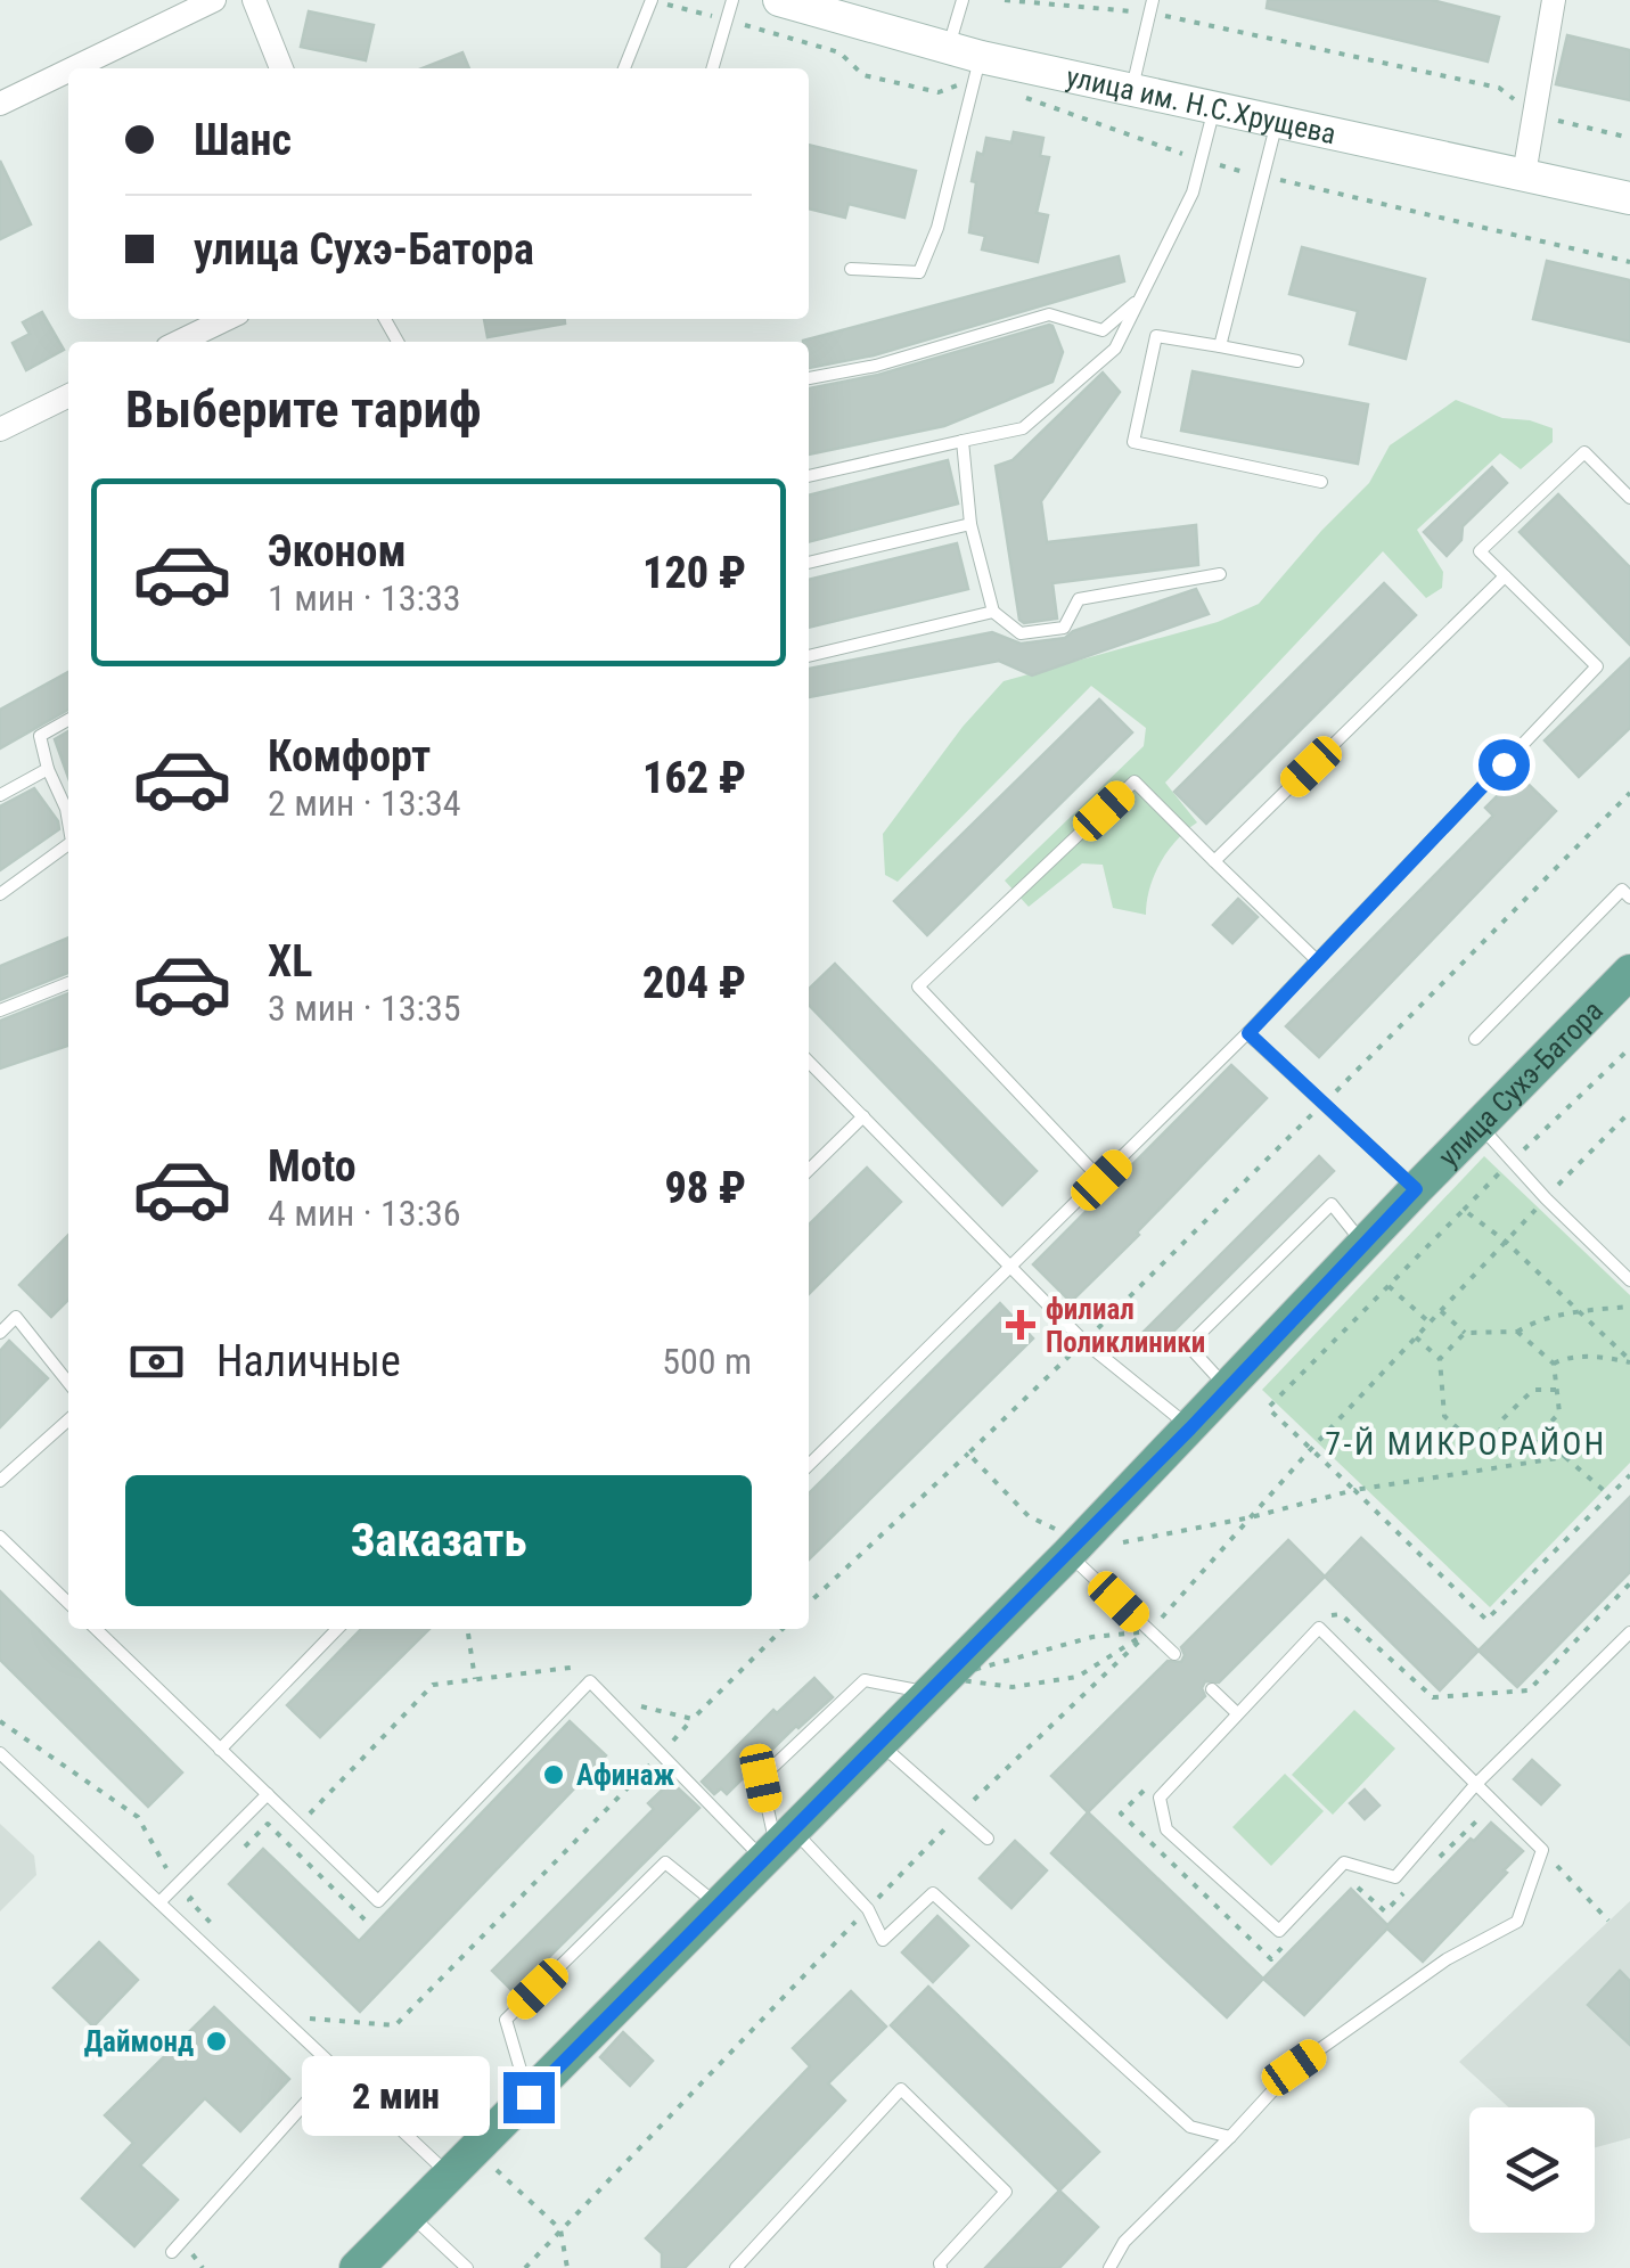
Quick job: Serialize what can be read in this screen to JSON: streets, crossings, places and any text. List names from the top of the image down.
{
  "streets": {
    "main road": ["улица им. Н.С.Хрущева", "улица Сухэ-Батора"]
  },
  "districts": ["7-Й МИКРОРАЙОН"],
  "places": {
    "health": ["филиал Поликлиники"],
    "other": ["Афинаж", "Даймонд"]
  },
  "page": {
    "banner": ["Шанс", "улица Сухэ-Батора"],
    "heading": "Выберите тариф",
    "list": [
      {
        "name": "Эконом",
        "note": "1 мин · 13:33",
        "value": "120 ₽"
      },
      {
        "name": "Комфорт",
        "note": "2 мин · 13:34",
        "value": "162 ₽"
      },
      {
        "name": "XL",
        "note": "3 мин · 13:35",
        "value": "204 ₽"
      },
      {
        "name": "Moto",
        "note": "4 мин · 13:36",
        "value": "98 ₽"
      }
    ],
    "pay": ["Наличные", "500 m"],
    "buttons": "Заказать",
    "bubble": "2 мин"
  }
}
